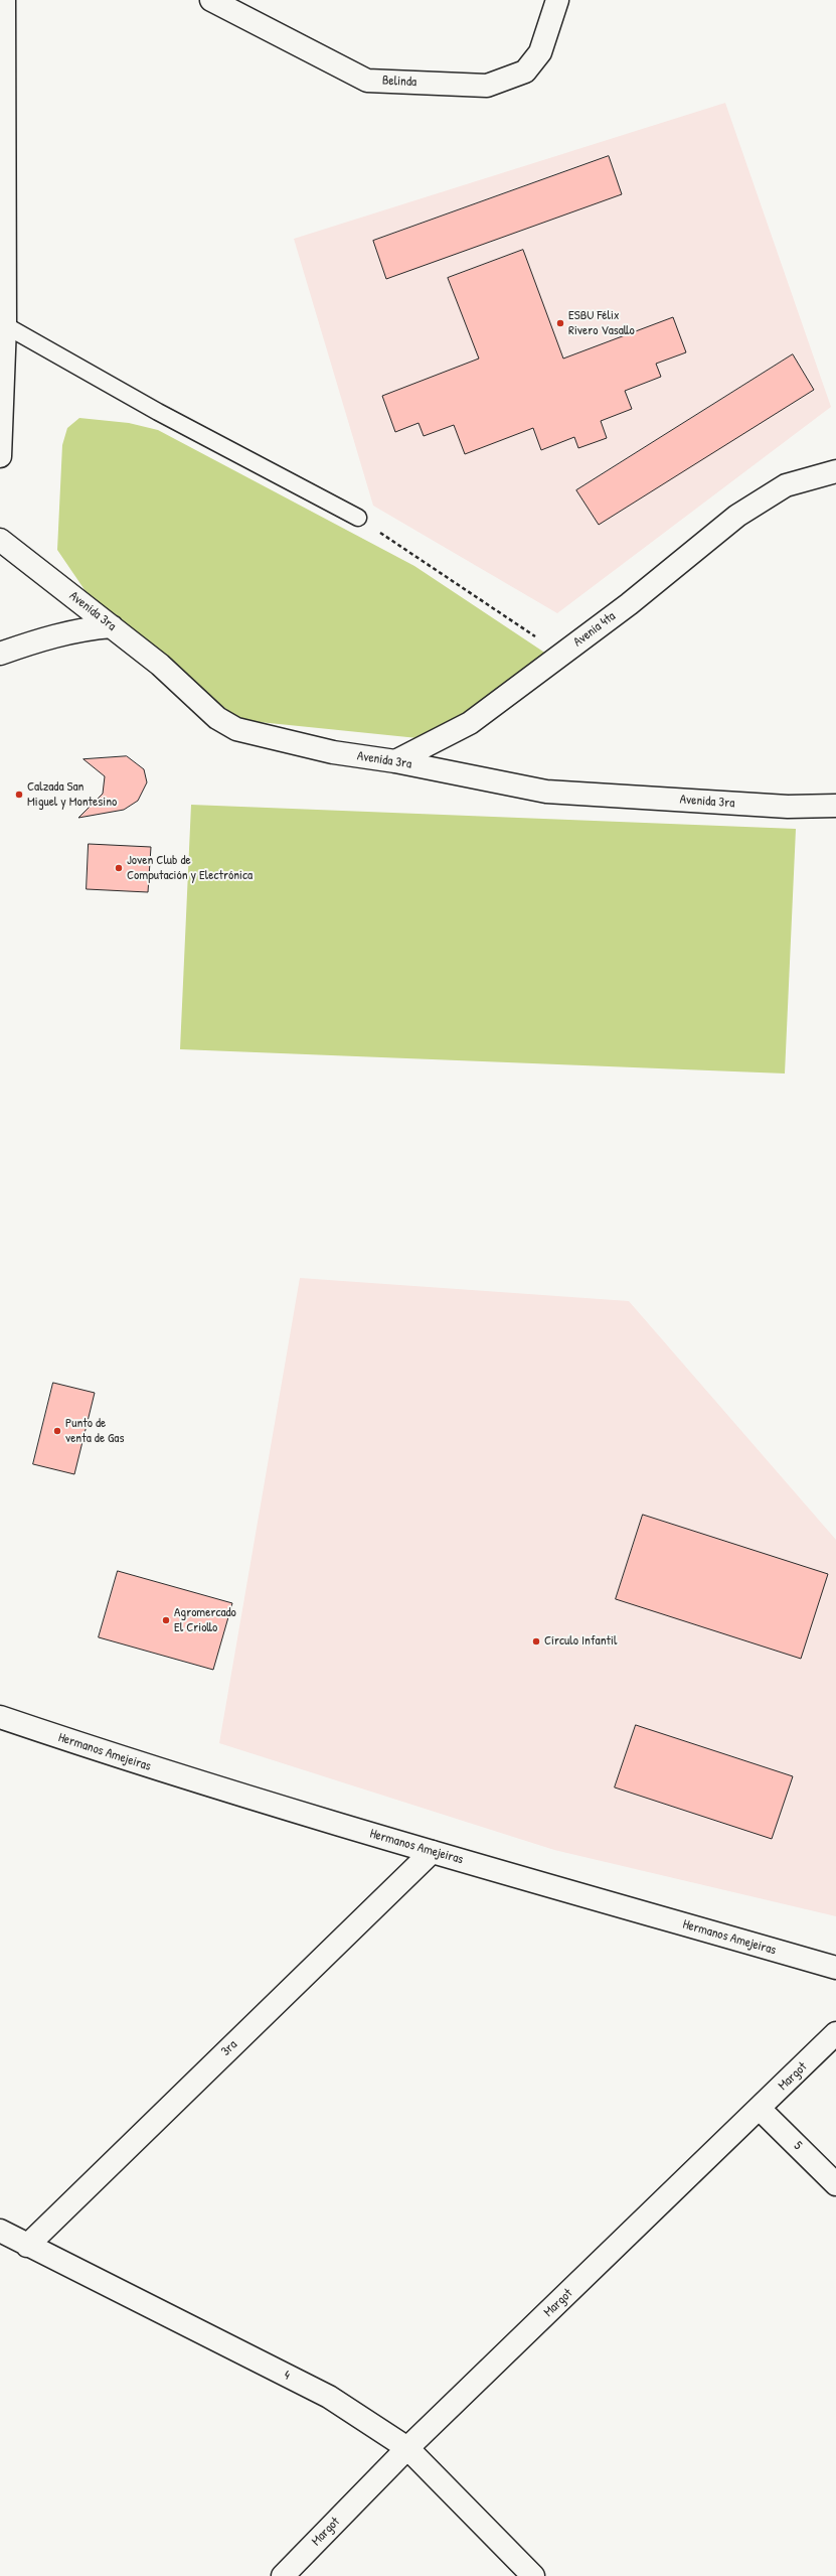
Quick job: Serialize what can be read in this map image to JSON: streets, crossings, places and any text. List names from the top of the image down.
{
  "streets": {
    "street": [
      "Belinda",
      "Avenida 3ra",
      "Avenia 4ta",
      "Hermanos Amejeiras",
      "3ra",
      "Margot",
      "5",
      "4"
    ]
  },
  "crossings": [
    ["Avenida 3ra", "Avenia 4ta"],
    ["Hermanos Amejeiras", "3ra"],
    ["3ra", "4"],
    ["Margot", "5"],
    ["Margot", "4"]
  ],
  "places": [
    "ESBU Félix Rivero Vasallo",
    "Calzada San Miguel y Montesino",
    "Joven Club de Computación y Electrónica",
    "Punto de venta de Gas",
    "Agromercado El Criollo",
    "Círculo Infantil"
  ]
}
